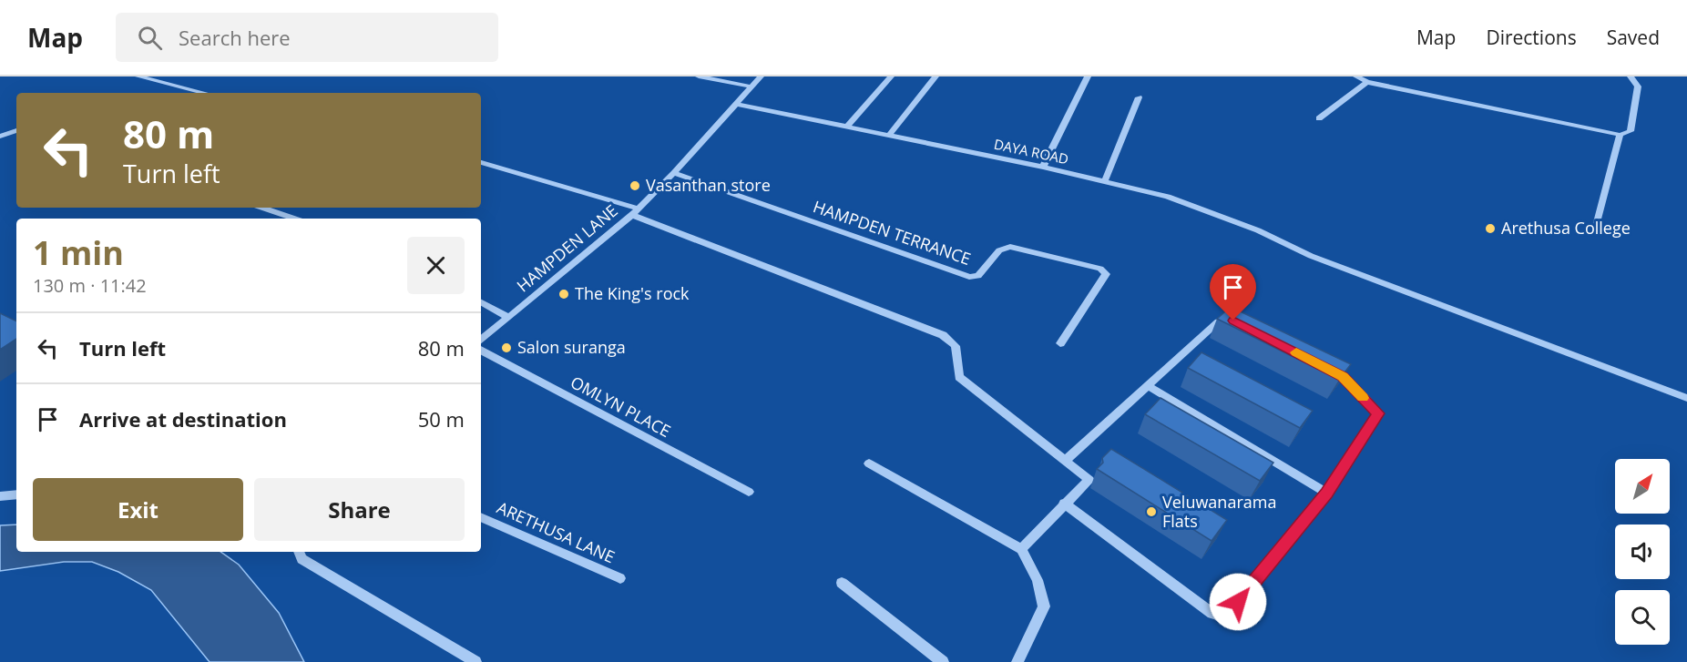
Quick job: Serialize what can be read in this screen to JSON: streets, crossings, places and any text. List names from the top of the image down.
{
  "streets": {
    "street": [
      "DAYA ROAD",
      "HAMPDEN TERRANCE",
      "HAMPDEN LANE",
      "OMLYN PLACE",
      "ARETHUSA LANE"
    ]
  },
  "crossings": [
    ["DAYA ROAD", "HAMPDEN LANE"],
    ["HAMPDEN TERRANCE", "HAMPDEN LANE"]
  ],
  "places": [
    "Vasanthan store",
    "Arethusa College",
    "The King's rock",
    "Salon suranga",
    "Veluwanarama Flats"
  ],
  "north": "top right",
  "page": {
    "header": "Map",
    "search": "Search here",
    "nav": ["Map", "Directions", "Saved"],
    "turn": ["80 m", "Turn left"],
    "heading": ["1 min", "130 m · 11:42"],
    "list": [
      {
        "name": "Turn left",
        "value": "80 m"
      },
      {
        "name": "Arrive at destination",
        "value": "50 m"
      }
    ],
    "buttons": ["Exit", "Share"]
  }
}
